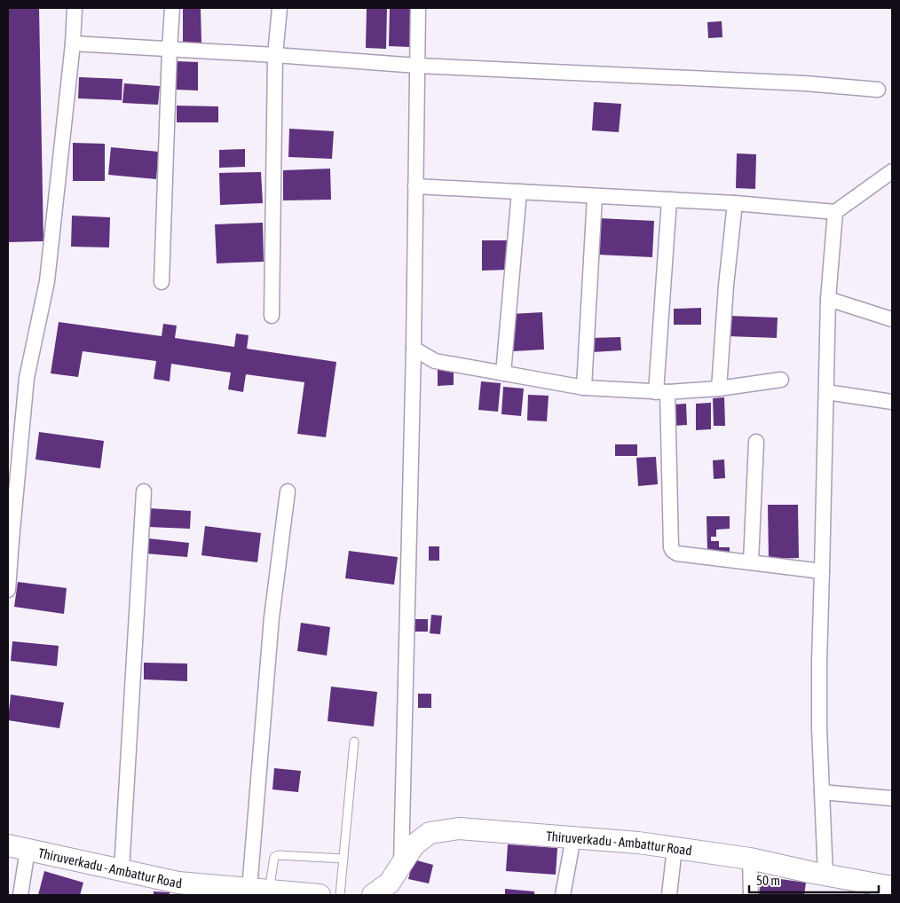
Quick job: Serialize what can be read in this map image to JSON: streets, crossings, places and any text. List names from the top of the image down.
{
  "streets": {
    "main road": ["Thiruverkadu - Ambattur Road"]
  },
  "scale_bar": "50 m"
}
